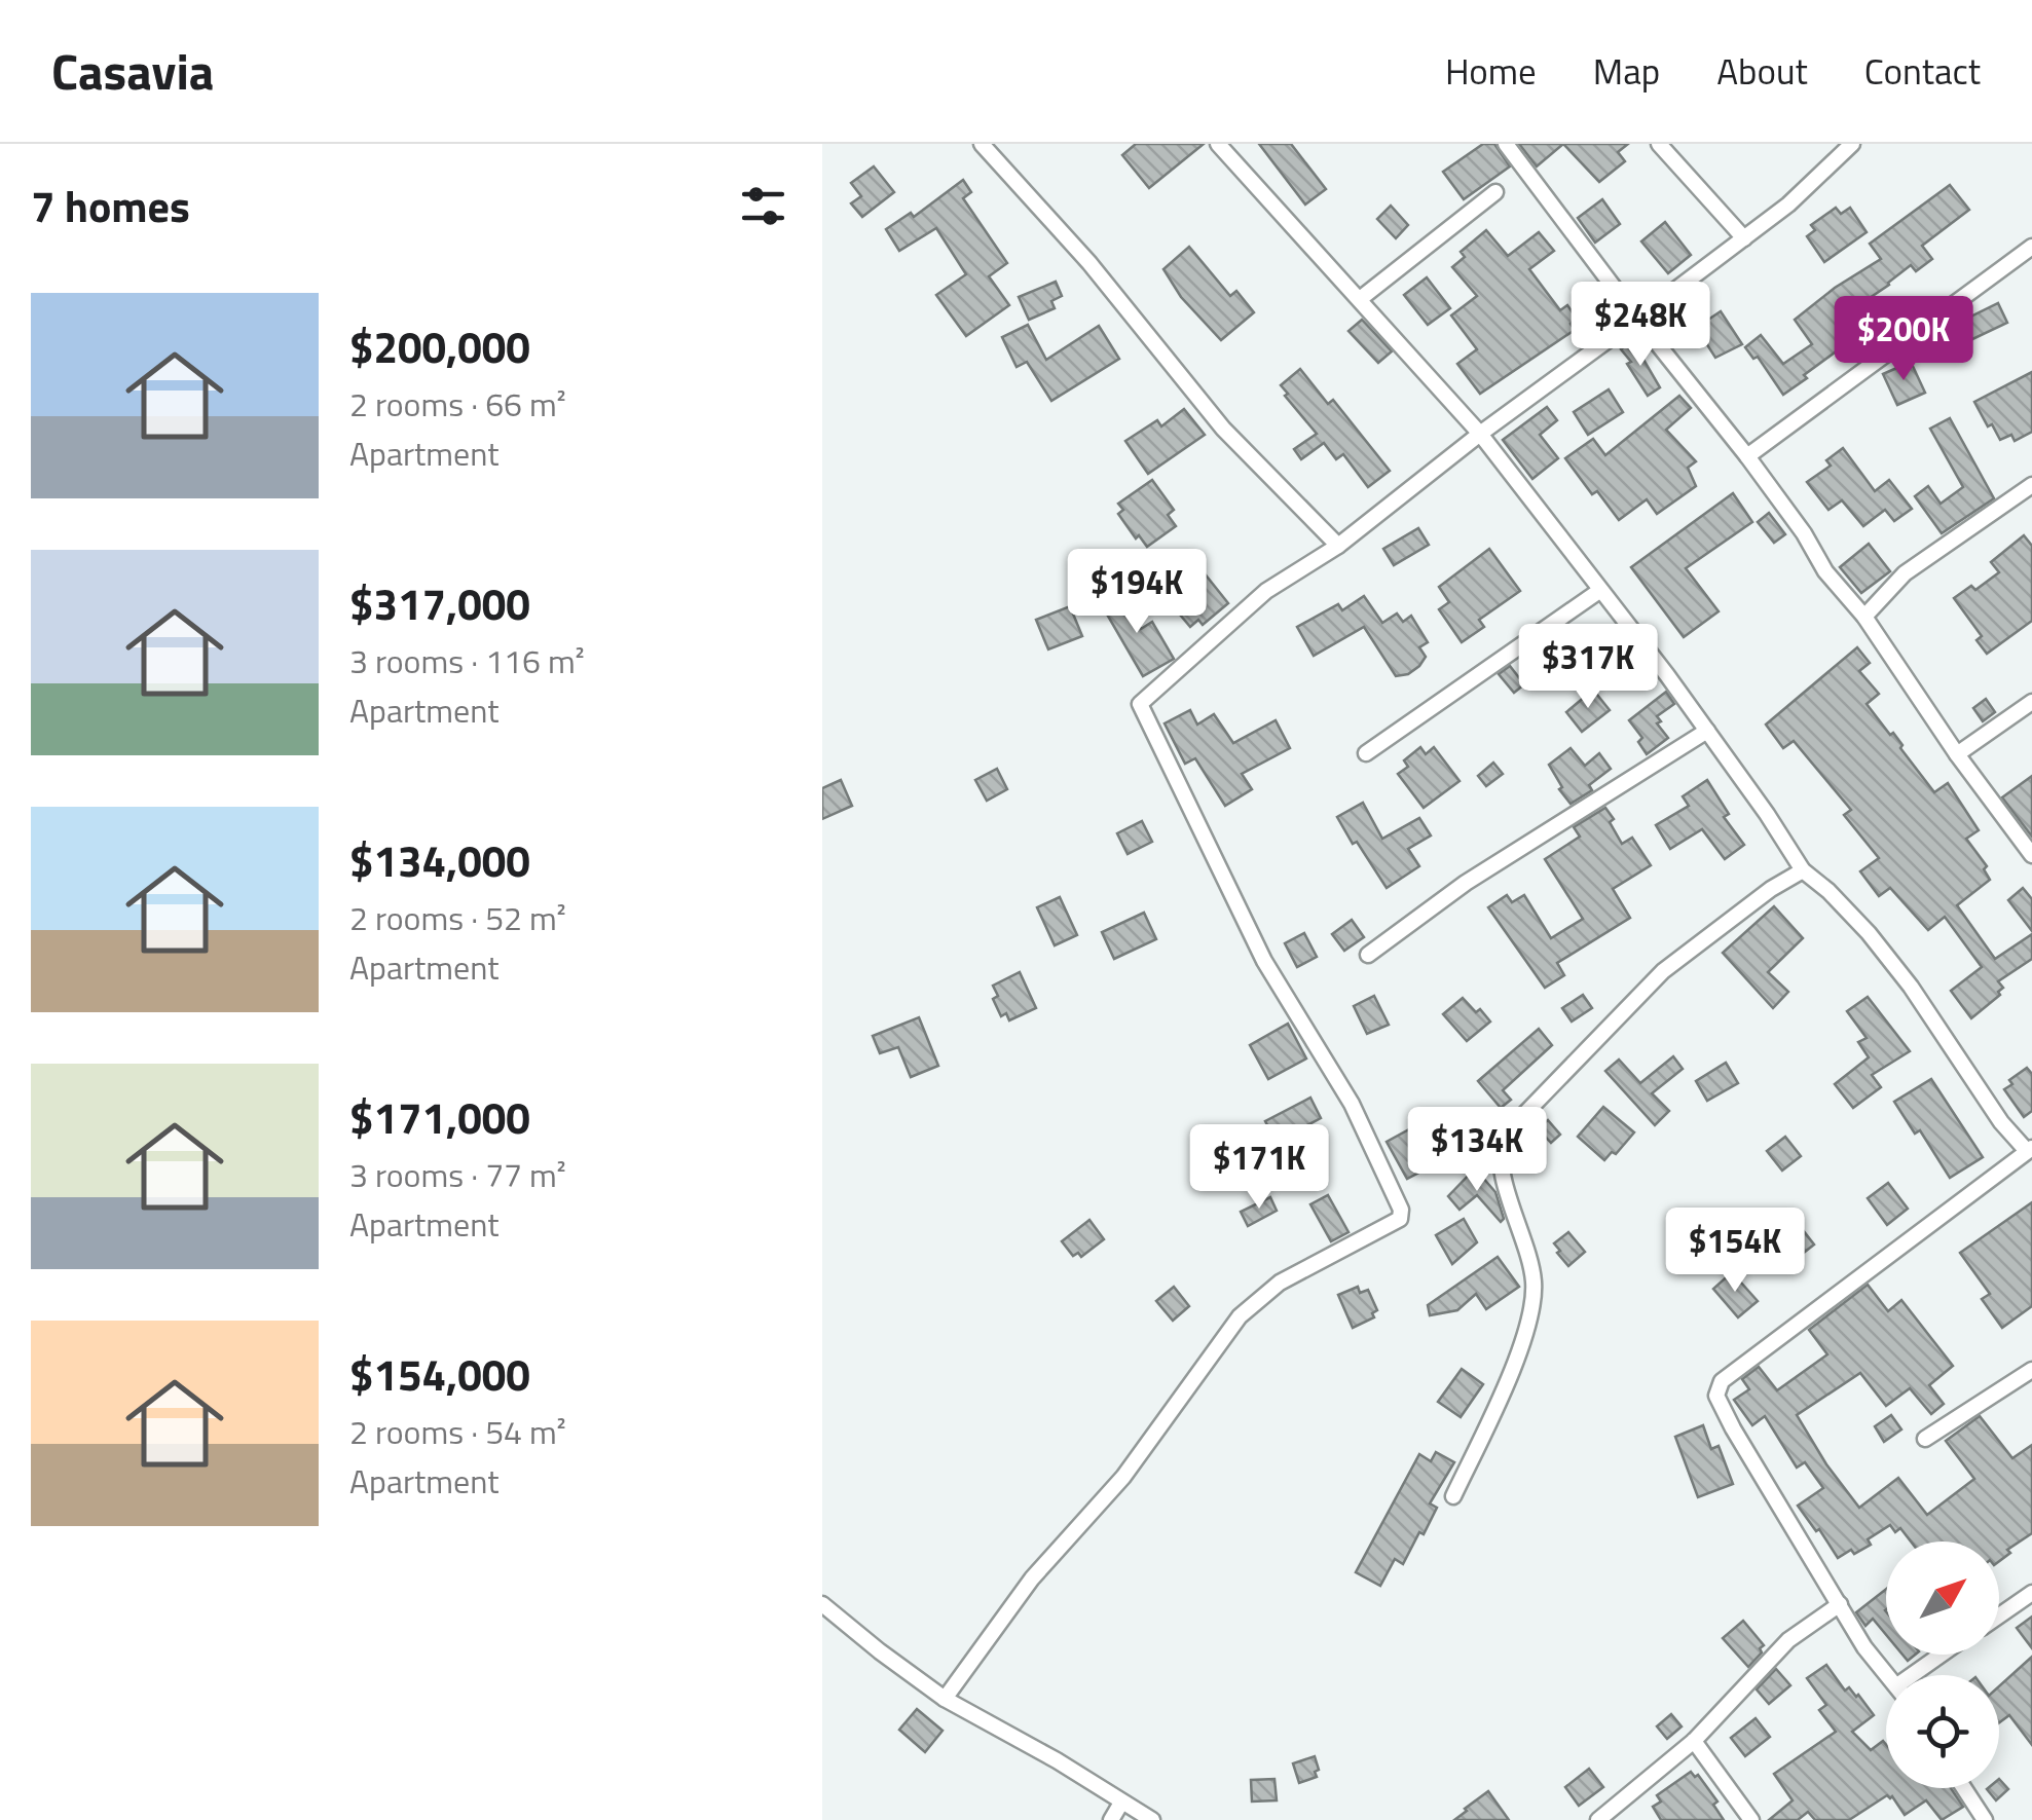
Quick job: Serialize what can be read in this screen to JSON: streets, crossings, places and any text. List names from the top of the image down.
{
  "north": "top right",
  "page": {
    "header": "Casavia",
    "nav": [
      "Home",
      "Map",
      "About",
      "Contact"
    ],
    "heading": "7 homes",
    "list": [
      {
        "name": "$200,000",
        "note": "2 rooms · 66 m² · Apartment"
      },
      {
        "name": "$317,000",
        "note": "3 rooms · 116 m² · Apartment"
      },
      {
        "name": "$134,000",
        "note": "2 rooms · 52 m² · Apartment"
      },
      {
        "name": "$171,000",
        "note": "3 rooms · 77 m² · Apartment"
      },
      {
        "name": "$154,000",
        "note": "2 rooms · 54 m² · Apartment"
      }
    ],
    "price": [
      "$248K",
      "$200K",
      "$194K",
      "$317K",
      "$134K",
      "$171K",
      "$154K"
    ]
  }
}
